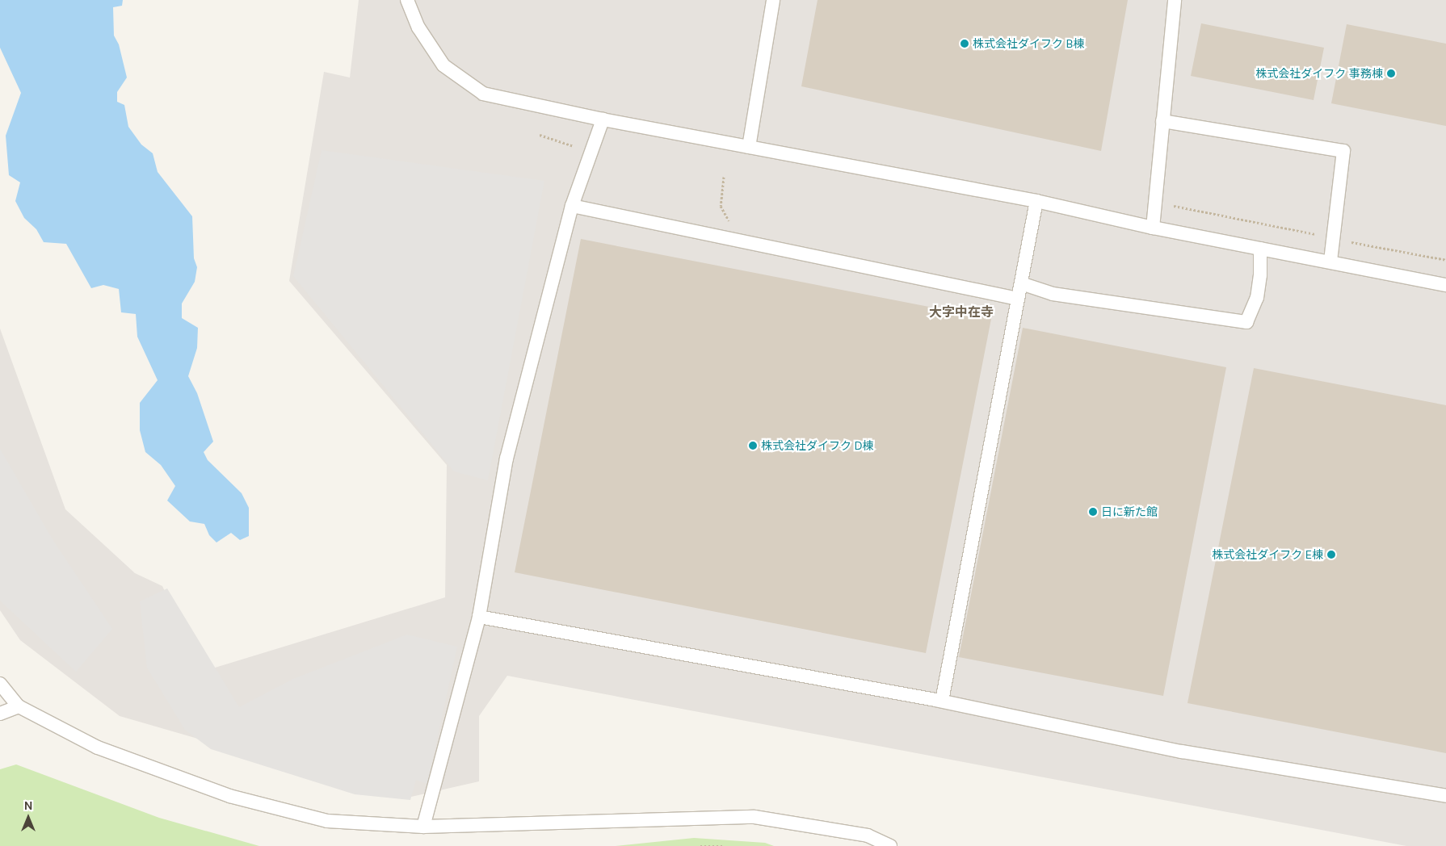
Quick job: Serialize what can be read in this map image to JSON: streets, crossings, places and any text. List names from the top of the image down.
{
  "districts": ["大字中在寺"],
  "places": [
    "株式会社ダイフク B棟",
    "株式会社ダイフク 事務棟",
    "株式会社ダイフク D棟",
    "日に新た館",
    "株式会社ダイフク E棟"
  ],
  "north": "top"
}
